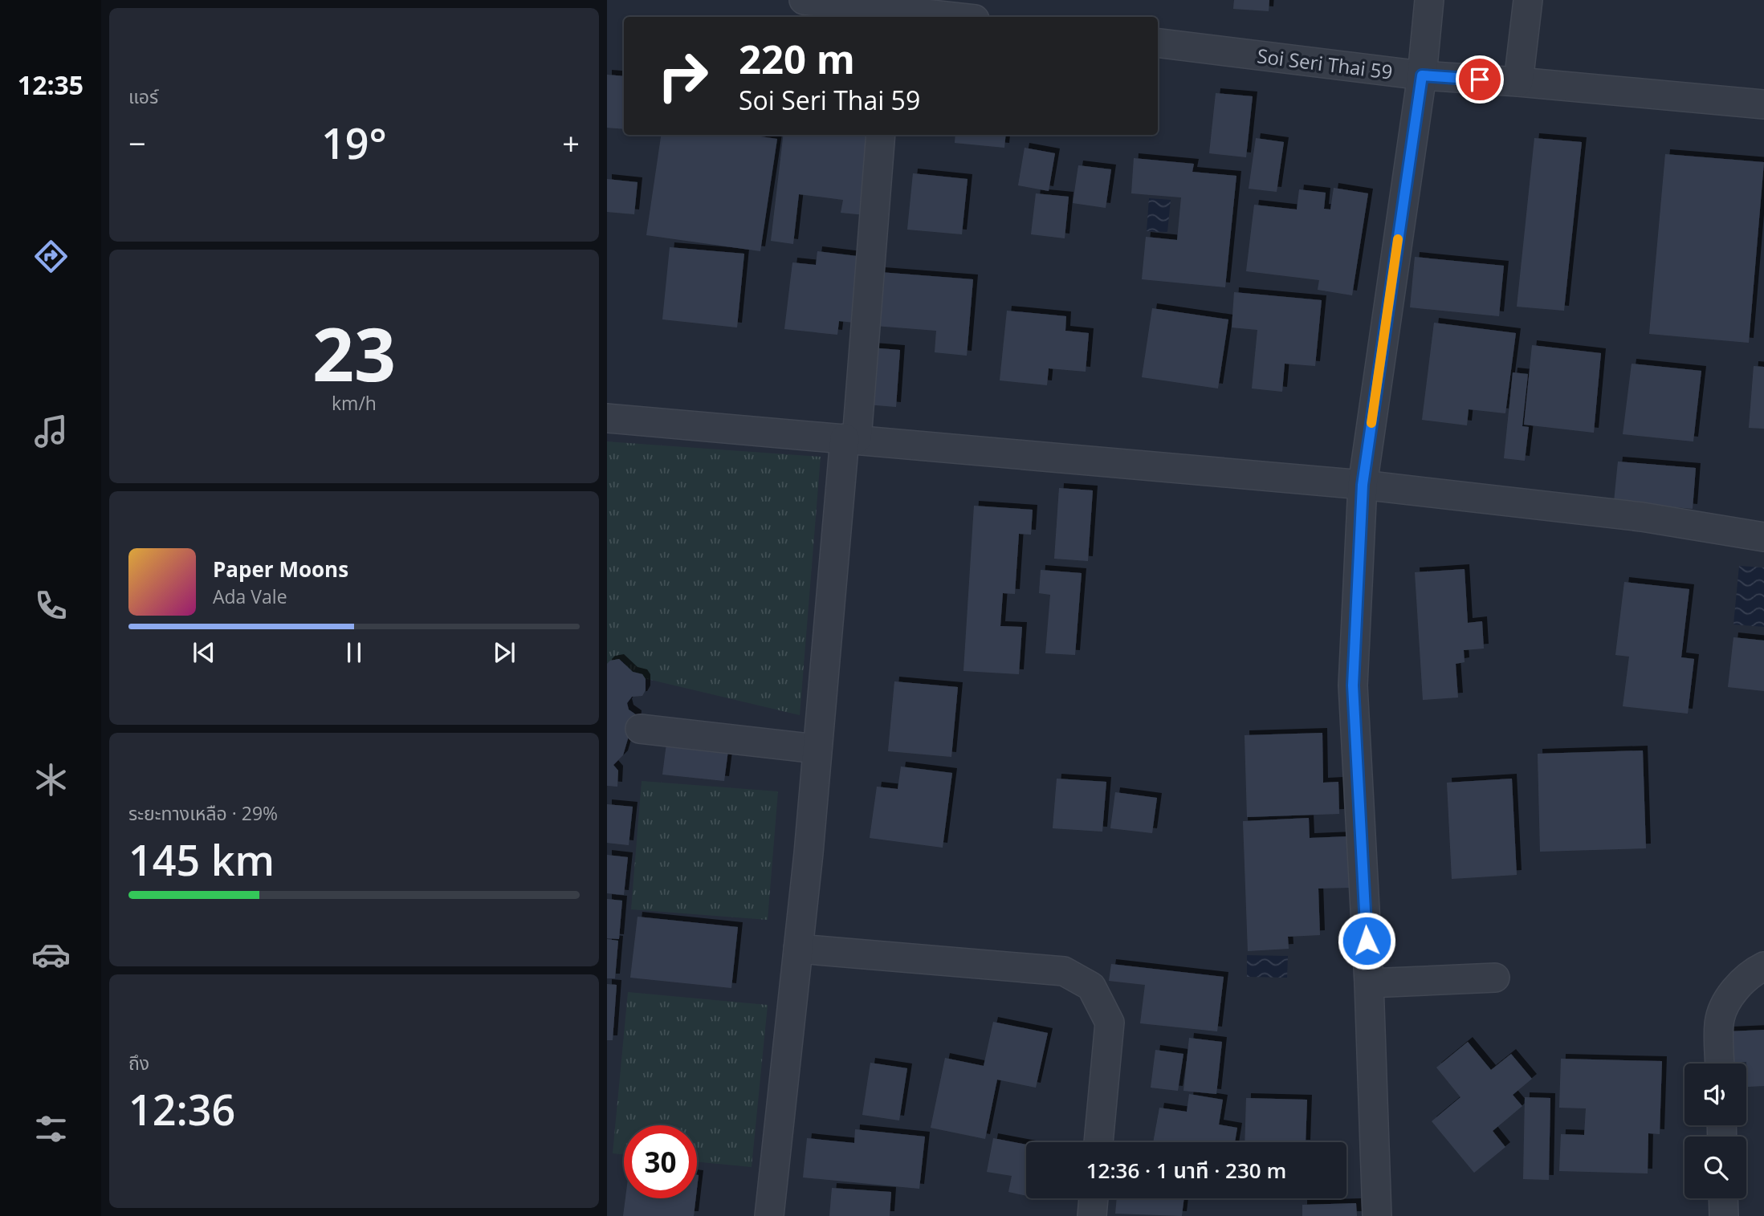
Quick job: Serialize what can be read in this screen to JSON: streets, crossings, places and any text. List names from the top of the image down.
{
  "streets": {
    "street": ["Soi Seri Thai 59"]
  },
  "page": {
    "tabs": "12:35",
    "tile": [
      "แอร์",
      ["23", "km/h"],
      ["ระยะทางเหลือ · 29%", "145 km"],
      ["ถึง", "12:36"]
    ],
    "turn": ["220 m", "Soi Seri Thai 59"],
    "heat": ["−", "19°", "+"],
    "song": ["Paper Moons", "Ada Vale"],
    "limit": "30",
    "trip": "12:36 · 1 นาที · 230 m"
  }
}
